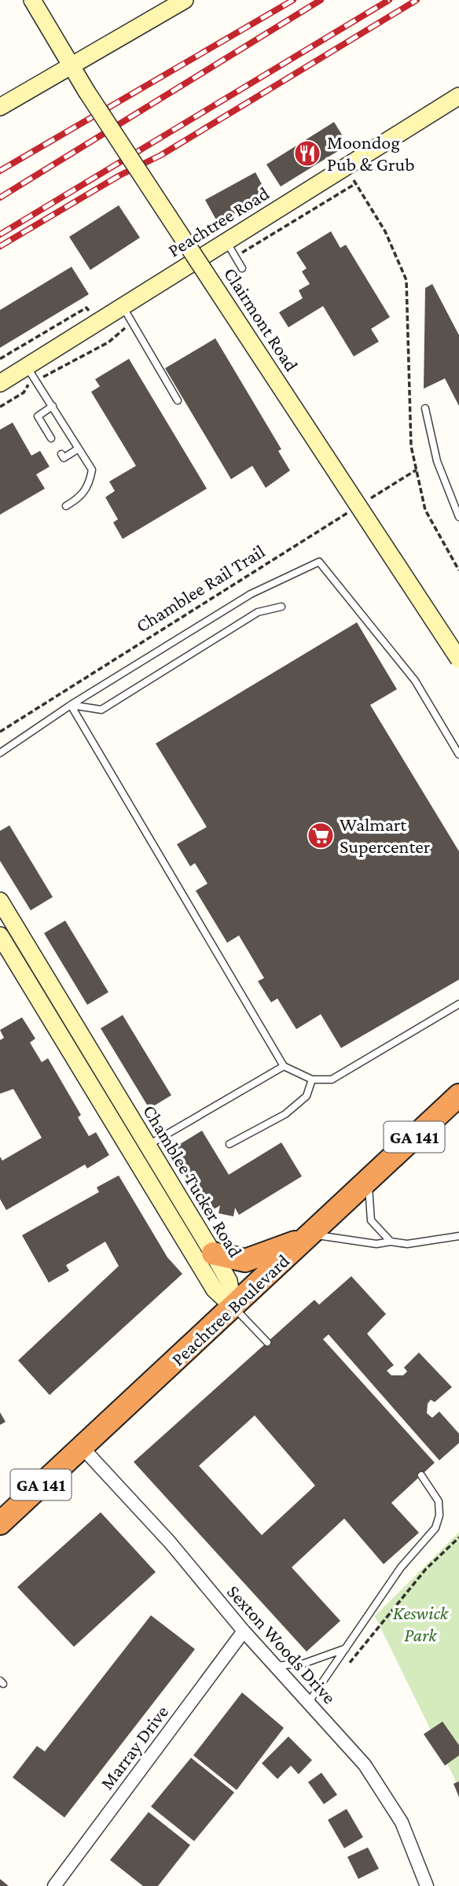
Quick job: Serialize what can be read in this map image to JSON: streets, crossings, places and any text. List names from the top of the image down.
{
  "streets": {
    "highway": ["GA 141", "Peachtree Boulevard"],
    "main road": ["Peachtree Road", "Clairmont Road", "Chamblee Tucker Road"],
    "street": ["Sexton Woods Drive", "Marray Drive"],
    "path": ["Chamblee Rail Trail"]
  },
  "crossings": [
    ["Chamblee Tucker Road", "Peachtree Boulevard"],
    ["Peachtree Boulevard", "Sexton Woods Drive"],
    ["Sexton Woods Drive", "Marray Drive"]
  ],
  "parks": ["Keswick Park"],
  "places": {
    "restaurant": ["Moondog Pub & Grub"],
    "supermarket": ["Walmart Supercenter"]
  }
}
